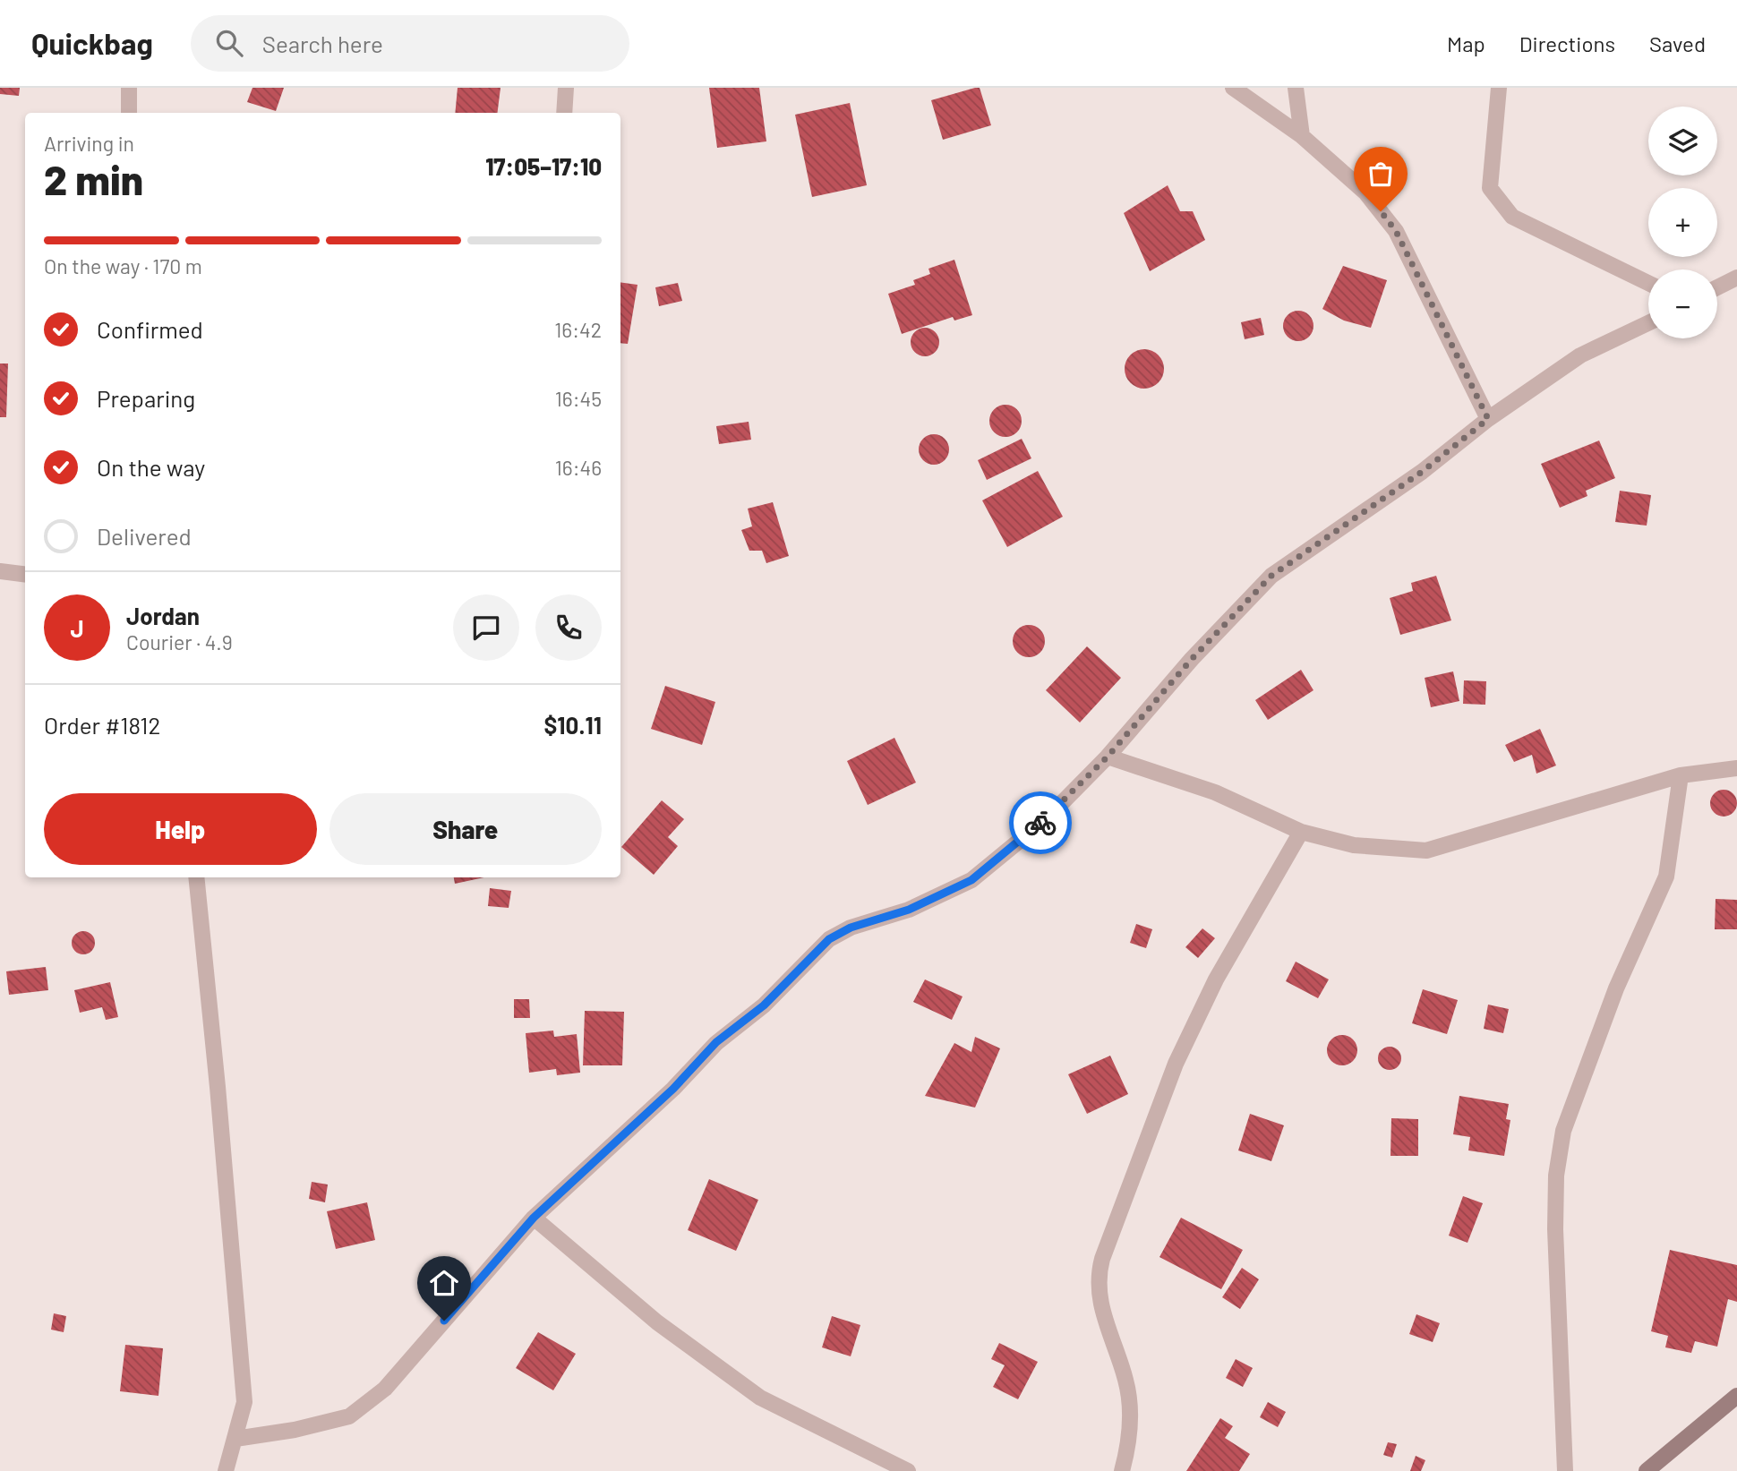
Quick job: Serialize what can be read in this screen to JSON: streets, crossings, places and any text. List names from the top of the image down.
{
  "page": {
    "header": "Quickbag",
    "search": "Search here",
    "nav": ["Map", "Directions", "Saved"],
    "map_buttons": ["+", "−"],
    "heading": ["2 min", "Arriving in", "17:05–17:10"],
    "panel": [
      "Jordan",
      "Courier · 4.9",
      "Order #1812",
      "$10.11"
    ],
    "bar": "On the way · 170 m",
    "list": [
      ["Confirmed", "16:42"],
      ["Preparing", "16:45"],
      ["On the way", "16:46"],
      "Delivered"
    ],
    "round": "J",
    "buttons": ["Help", "Share"]
  }
}
